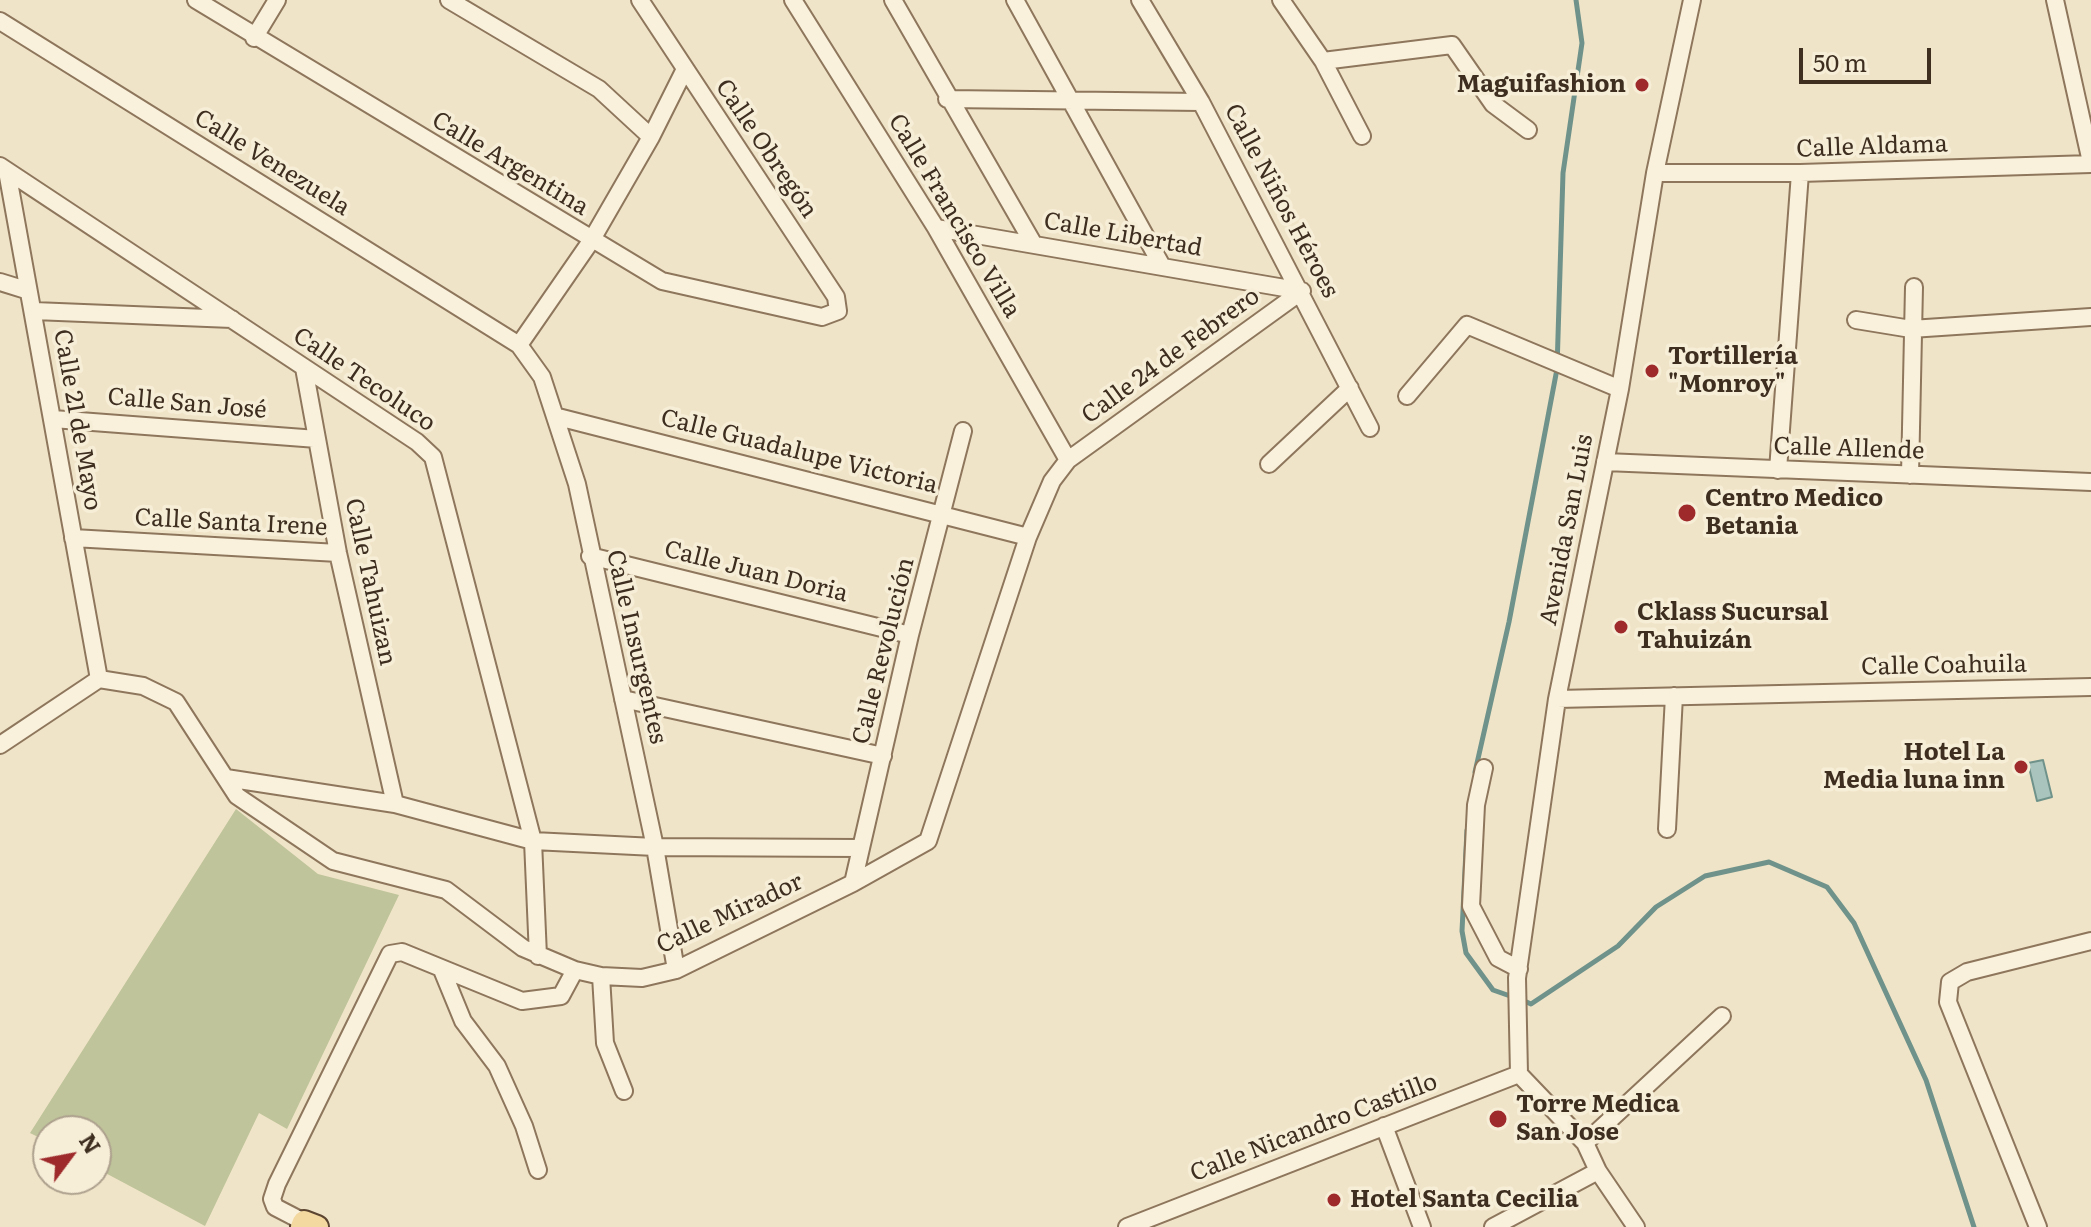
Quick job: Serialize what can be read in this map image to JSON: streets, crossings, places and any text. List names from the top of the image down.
{
  "streets": {
    "street": [
      "Calle Aldama",
      "Calle Obregón",
      "Calle Venezuela",
      "Calle Argentina",
      "Calle Niños Héroes",
      "Calle Francisco Villa",
      "Calle Libertad",
      "Calle 24 de Febrero",
      "Calle Tecoluco",
      "Calle San José",
      "Calle 21 de Mayo",
      "Calle Allende",
      "Calle Guadalupe Victoria",
      "Calle Santa Irene",
      "Avenida San Luis",
      "Calle Juan Doria",
      "Calle Tahuizan",
      "Calle Insurgentes",
      "Calle Revolución",
      "Calle Coahuila",
      "Calle Mirador",
      "Calle Nicandro Castillo"
    ]
  },
  "crossings": [
    ["Calle Aldama", "Avenida San Luis"],
    ["Calle Obregón", "Calle Argentina"],
    ["Calle Venezuela", "Calle Insurgentes"],
    ["Calle Niños Héroes", "Calle Libertad"],
    ["Calle Niños Héroes", "Calle 24 de Febrero"],
    ["Calle Francisco Villa", "Calle Libertad"],
    ["Calle Francisco Villa", "Calle 24 de Febrero"],
    ["Calle Libertad", "Calle 24 de Febrero"],
    ["Calle Tecoluco", "Calle 21 de Mayo"],
    ["Calle Tecoluco", "Calle Tahuizan"],
    ["Calle Tecoluco", "Calle Mirador"],
    ["Calle San José", "Calle 21 de Mayo"],
    ["Calle San José", "Calle Tahuizan"],
    ["Calle 21 de Mayo", "Calle Santa Irene"],
    ["Calle 21 de Mayo", "Calle Mirador"],
    ["Calle Allende", "Avenida San Luis"],
    ["Calle Guadalupe Victoria", "Calle Insurgentes"],
    ["Calle Guadalupe Victoria", "Calle Revolución"],
    ["Calle Guadalupe Victoria", "Calle Mirador"],
    ["Calle Santa Irene", "Calle Tahuizan"],
    ["Avenida San Luis", "Calle Coahuila"],
    ["Avenida San Luis", "Calle Nicandro Castillo"],
    ["Calle Juan Doria", "Calle Insurgentes"],
    ["Calle Juan Doria", "Calle Revolución"],
    ["Calle Insurgentes", "Calle Mirador"],
    ["Calle Revolución", "Calle Mirador"]
  ],
  "places": [
    "Maguifashion",
    "Tortillería \"Monroy\"",
    "Centro Medico Betania",
    "Cklass Sucursal Tahuizán",
    "Hotel La Media luna inn",
    "Torre Medica San Jose",
    "Hotel Santa Cecilia"
  ],
  "scale_bar": "50 m",
  "north": "top right"
}
